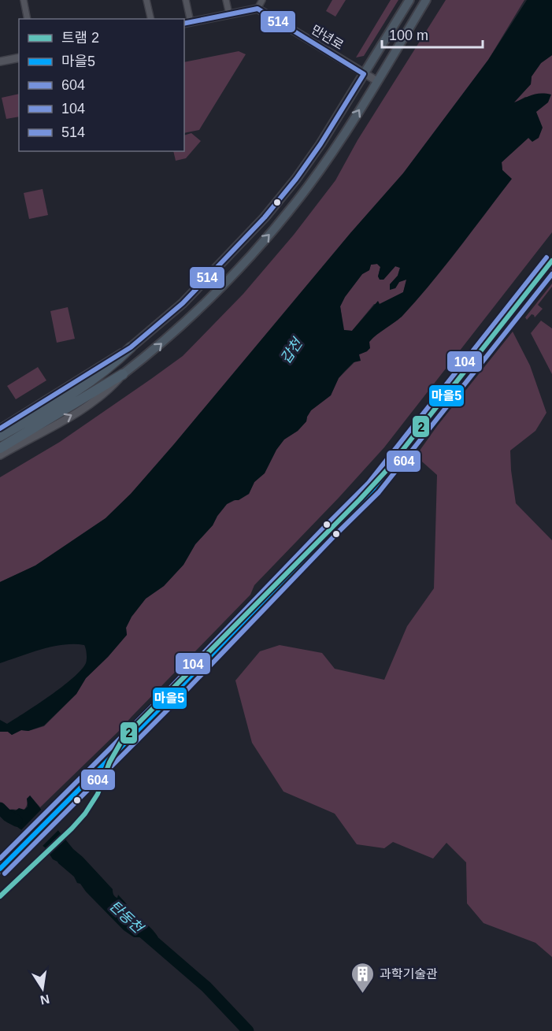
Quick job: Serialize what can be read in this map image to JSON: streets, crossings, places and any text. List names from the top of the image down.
{
  "streets": {
    "street": ["만년로"]
  },
  "water": ["갑천", "탄동천"],
  "places": {
    "building": ["과학기술관"]
  },
  "lines": [
    "transit line 514",
    "transit line 104",
    "tram line 2",
    "transit line 마을5",
    "transit line 604"
  ],
  "legend": [
    "트램 2",
    "마을5",
    "604",
    "104",
    "514"
  ],
  "scale_bar": "100 m",
  "north": "bottom"
}
